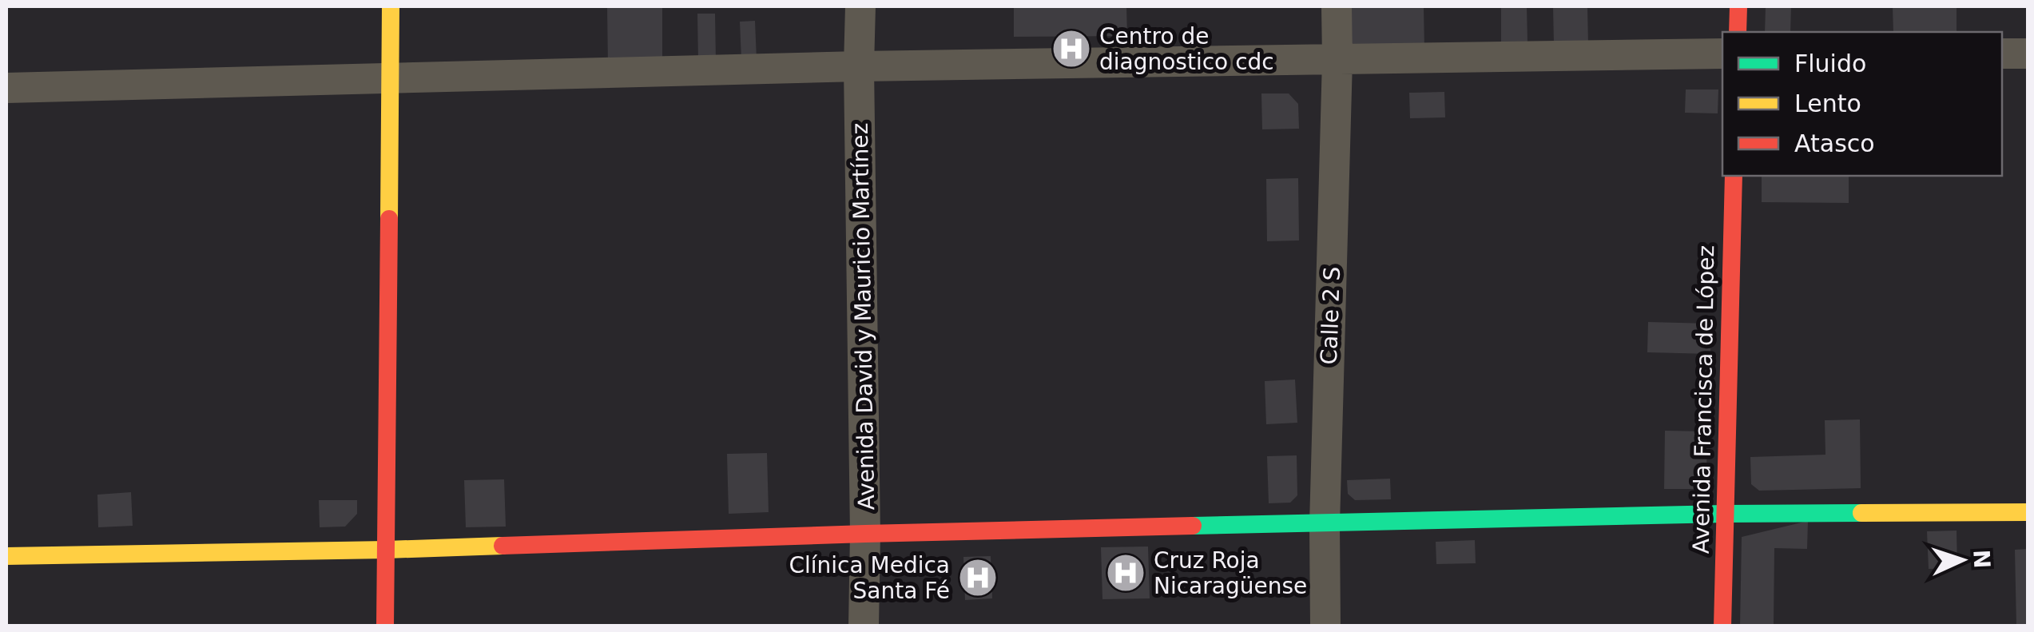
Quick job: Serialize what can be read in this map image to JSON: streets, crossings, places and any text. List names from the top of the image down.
{
  "streets": {
    "street": ["Calle 2 S", "Avenida David y Mauricio Martínez", "Avenida Francisca de López"]
  },
  "places": {
    "hospital": ["Centro de diagnostico cdc", "Cruz Roja Nicaragüense", "Clínica Medica Santa Fé"]
  },
  "legend": ["Fluido", "Lento", "Atasco"],
  "north": "right"
}
